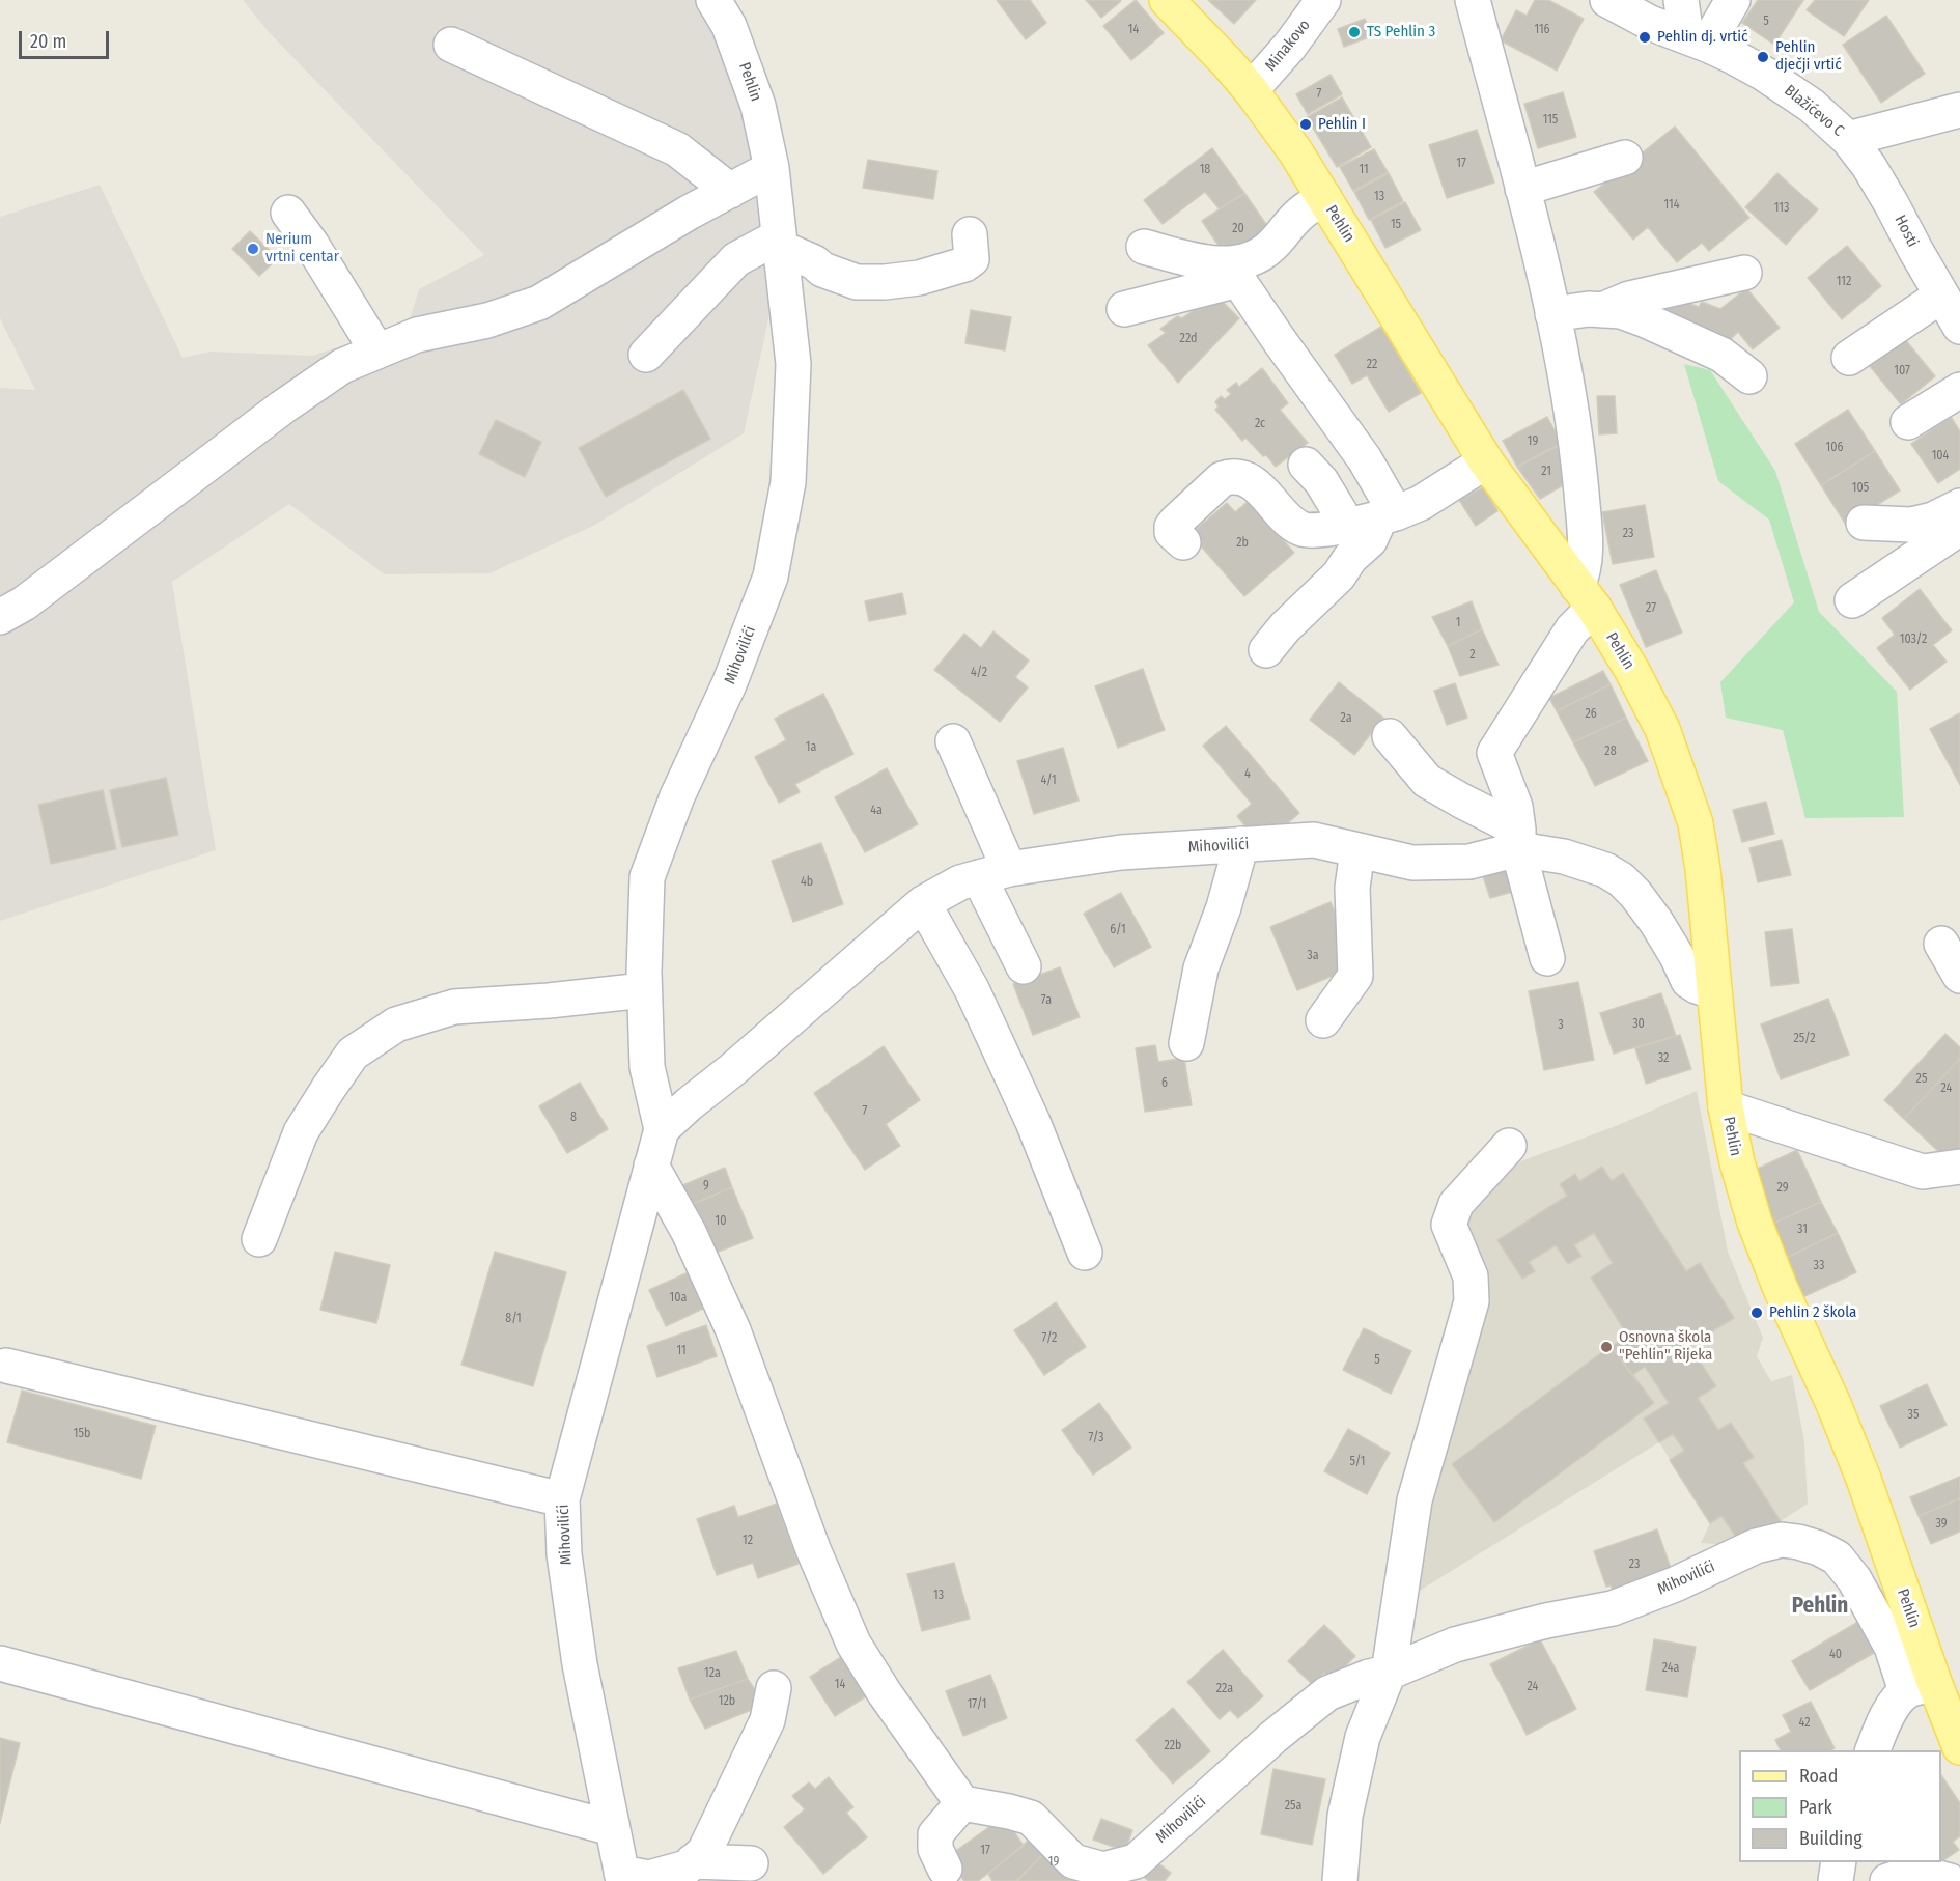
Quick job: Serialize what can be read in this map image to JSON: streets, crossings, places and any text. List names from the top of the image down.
{
  "streets": {
    "main road": ["Pehlin"],
    "street": [
      "Minakovo",
      "Blažićevo C",
      "Hosti",
      "Mihovilići"
    ]
  },
  "crossings": [
    ["Minakovo", "Pehlin"],
    ["Pehlin", "Mihovilići"],
    ["Blažićevo C", "Hosti"]
  ],
  "districts": ["Pehlin"],
  "places": [
    "TS Pehlin 3",
    "Pehlin dj. vrtić",
    "Pehlin dječji vrtić",
    "Pehlin I",
    "Nerium vrtni centar",
    "Pehlin 2 škola",
    "Osnovna škola \"Pehlin\" Rijeka"
  ],
  "house_numbers": [
    "5",
    "14",
    "116",
    "7",
    "115",
    "17",
    "18",
    "11",
    "13",
    "114",
    "113",
    "15",
    "20",
    "112",
    "22d",
    "22",
    "107",
    "2c",
    "19",
    "106",
    "104",
    "21",
    "105",
    "23",
    "2b",
    "27",
    "1",
    "103/2",
    "2",
    "4/2",
    "26",
    "2a",
    "1a",
    "28",
    "4",
    "4/1",
    "4a",
    "4b",
    "6/1",
    "3a",
    "7a",
    "30",
    "3",
    "25/2",
    "32",
    "25",
    "6",
    "24",
    "7",
    "8",
    "9",
    "29",
    "10",
    "31",
    "33",
    "10a",
    "8/1",
    "7/2",
    "11",
    "5",
    "35",
    "15b",
    "7/3",
    "5/1",
    "39",
    "12",
    "23",
    "13",
    "40",
    "24a",
    "12a",
    "14",
    "24",
    "22a",
    "12b",
    "17/1",
    "42",
    "22b",
    "25a",
    "17",
    "19"
  ],
  "legend": ["Road", "Park", "Building"],
  "scale_bar": "20 m"
}
